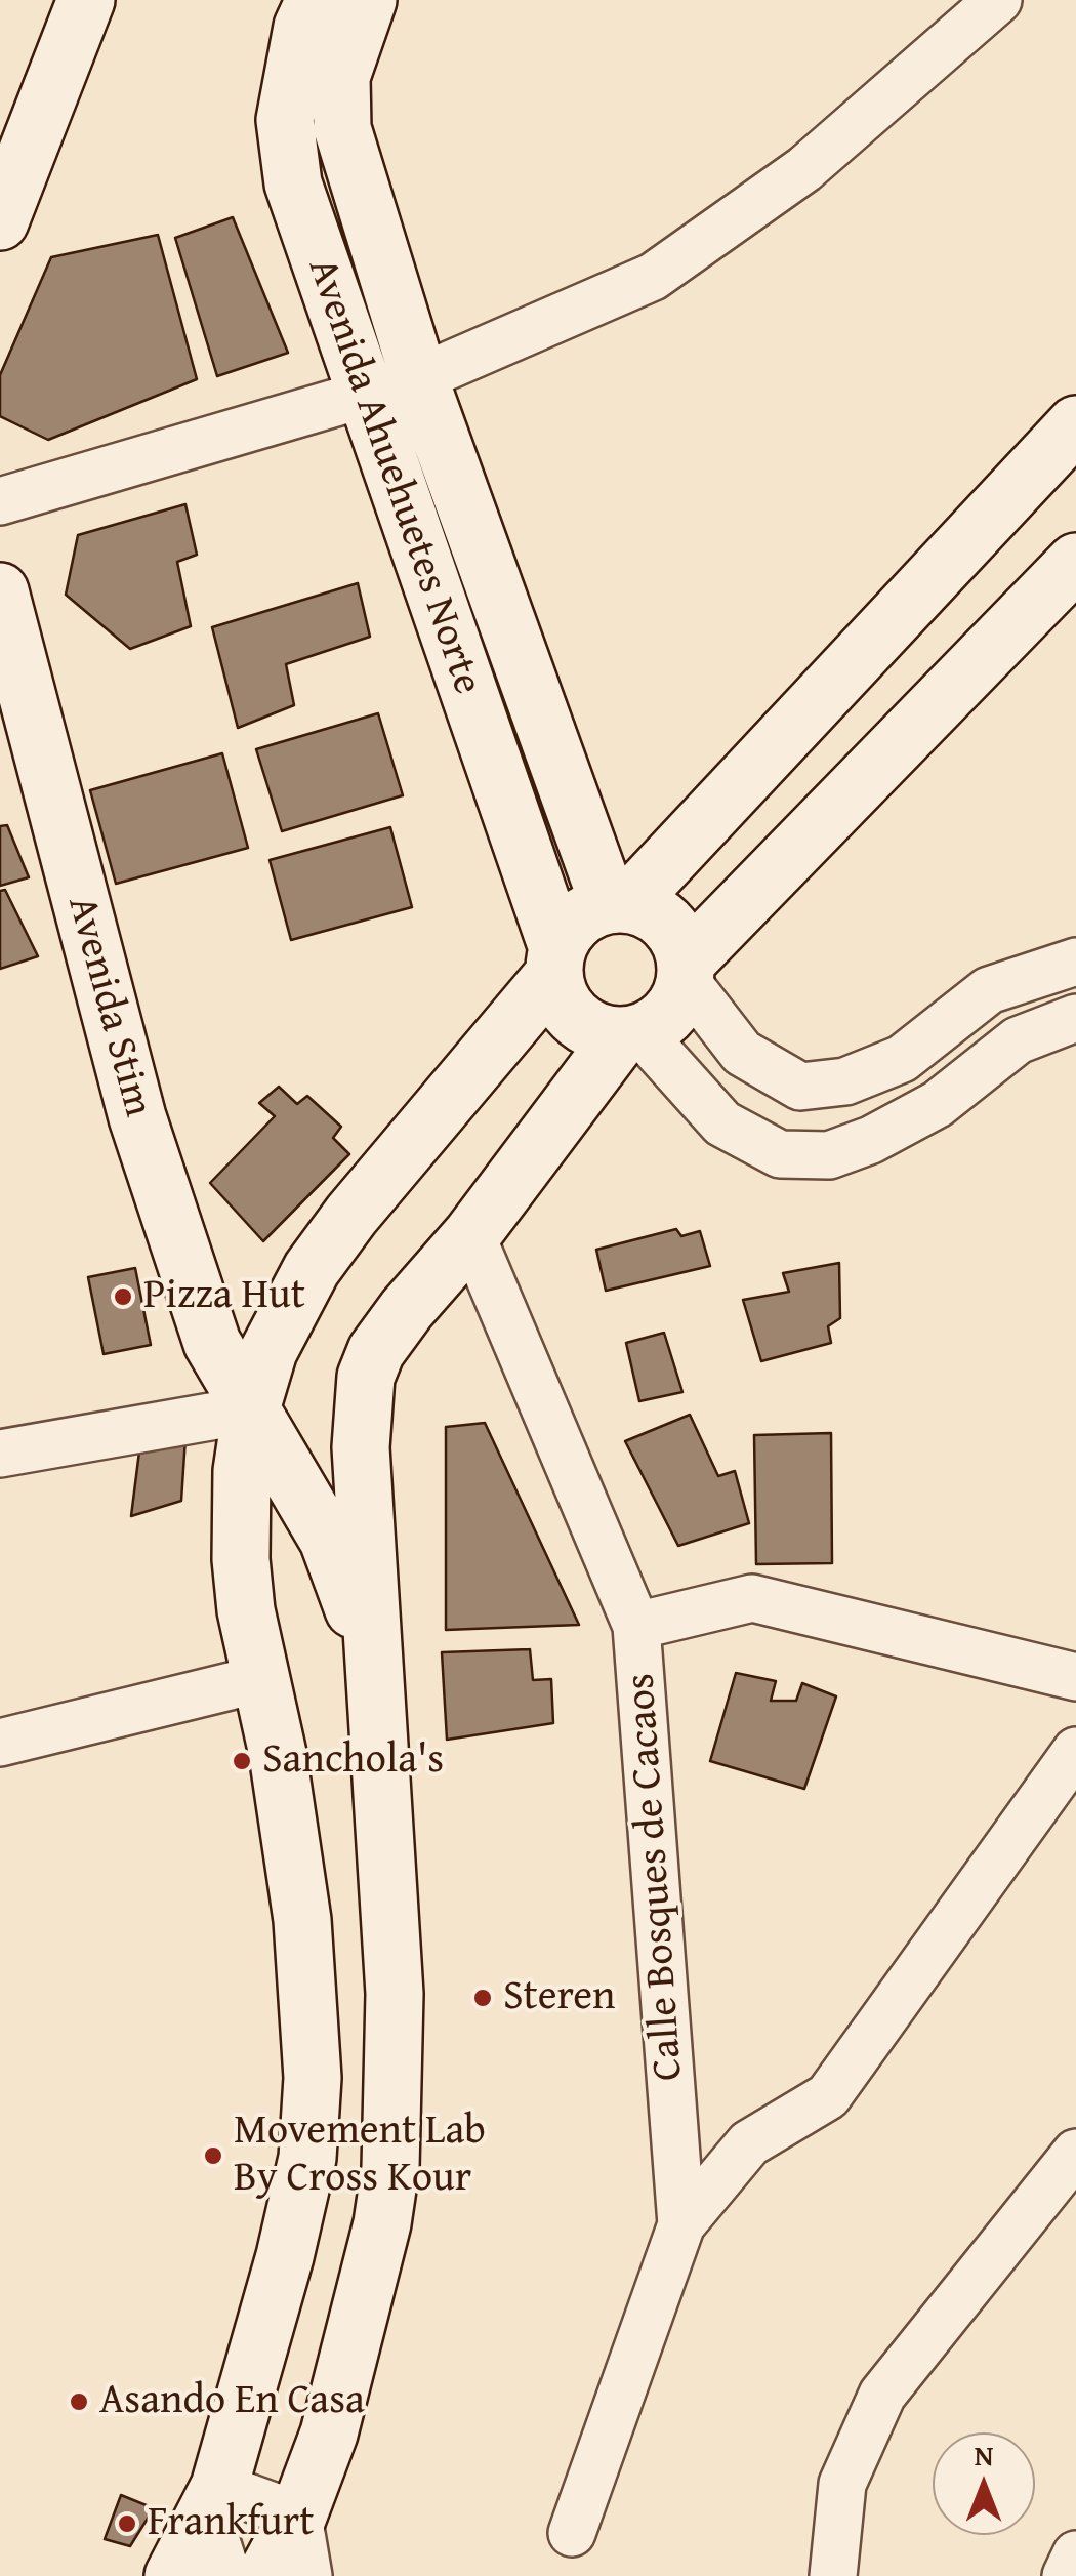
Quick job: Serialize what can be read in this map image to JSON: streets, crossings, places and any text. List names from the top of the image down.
{
  "streets": {
    "main road": ["Avenida Ahuehuetes Norte", "Avenida Stim"],
    "street": ["Calle Bosques de Cacaos"]
  },
  "places": [
    "Pizza Hut",
    "Sanchola's",
    "Steren",
    "Movement Lab By Cross Kour",
    "Asando En Casa",
    "Frankfurt"
  ],
  "north": "top"
}
